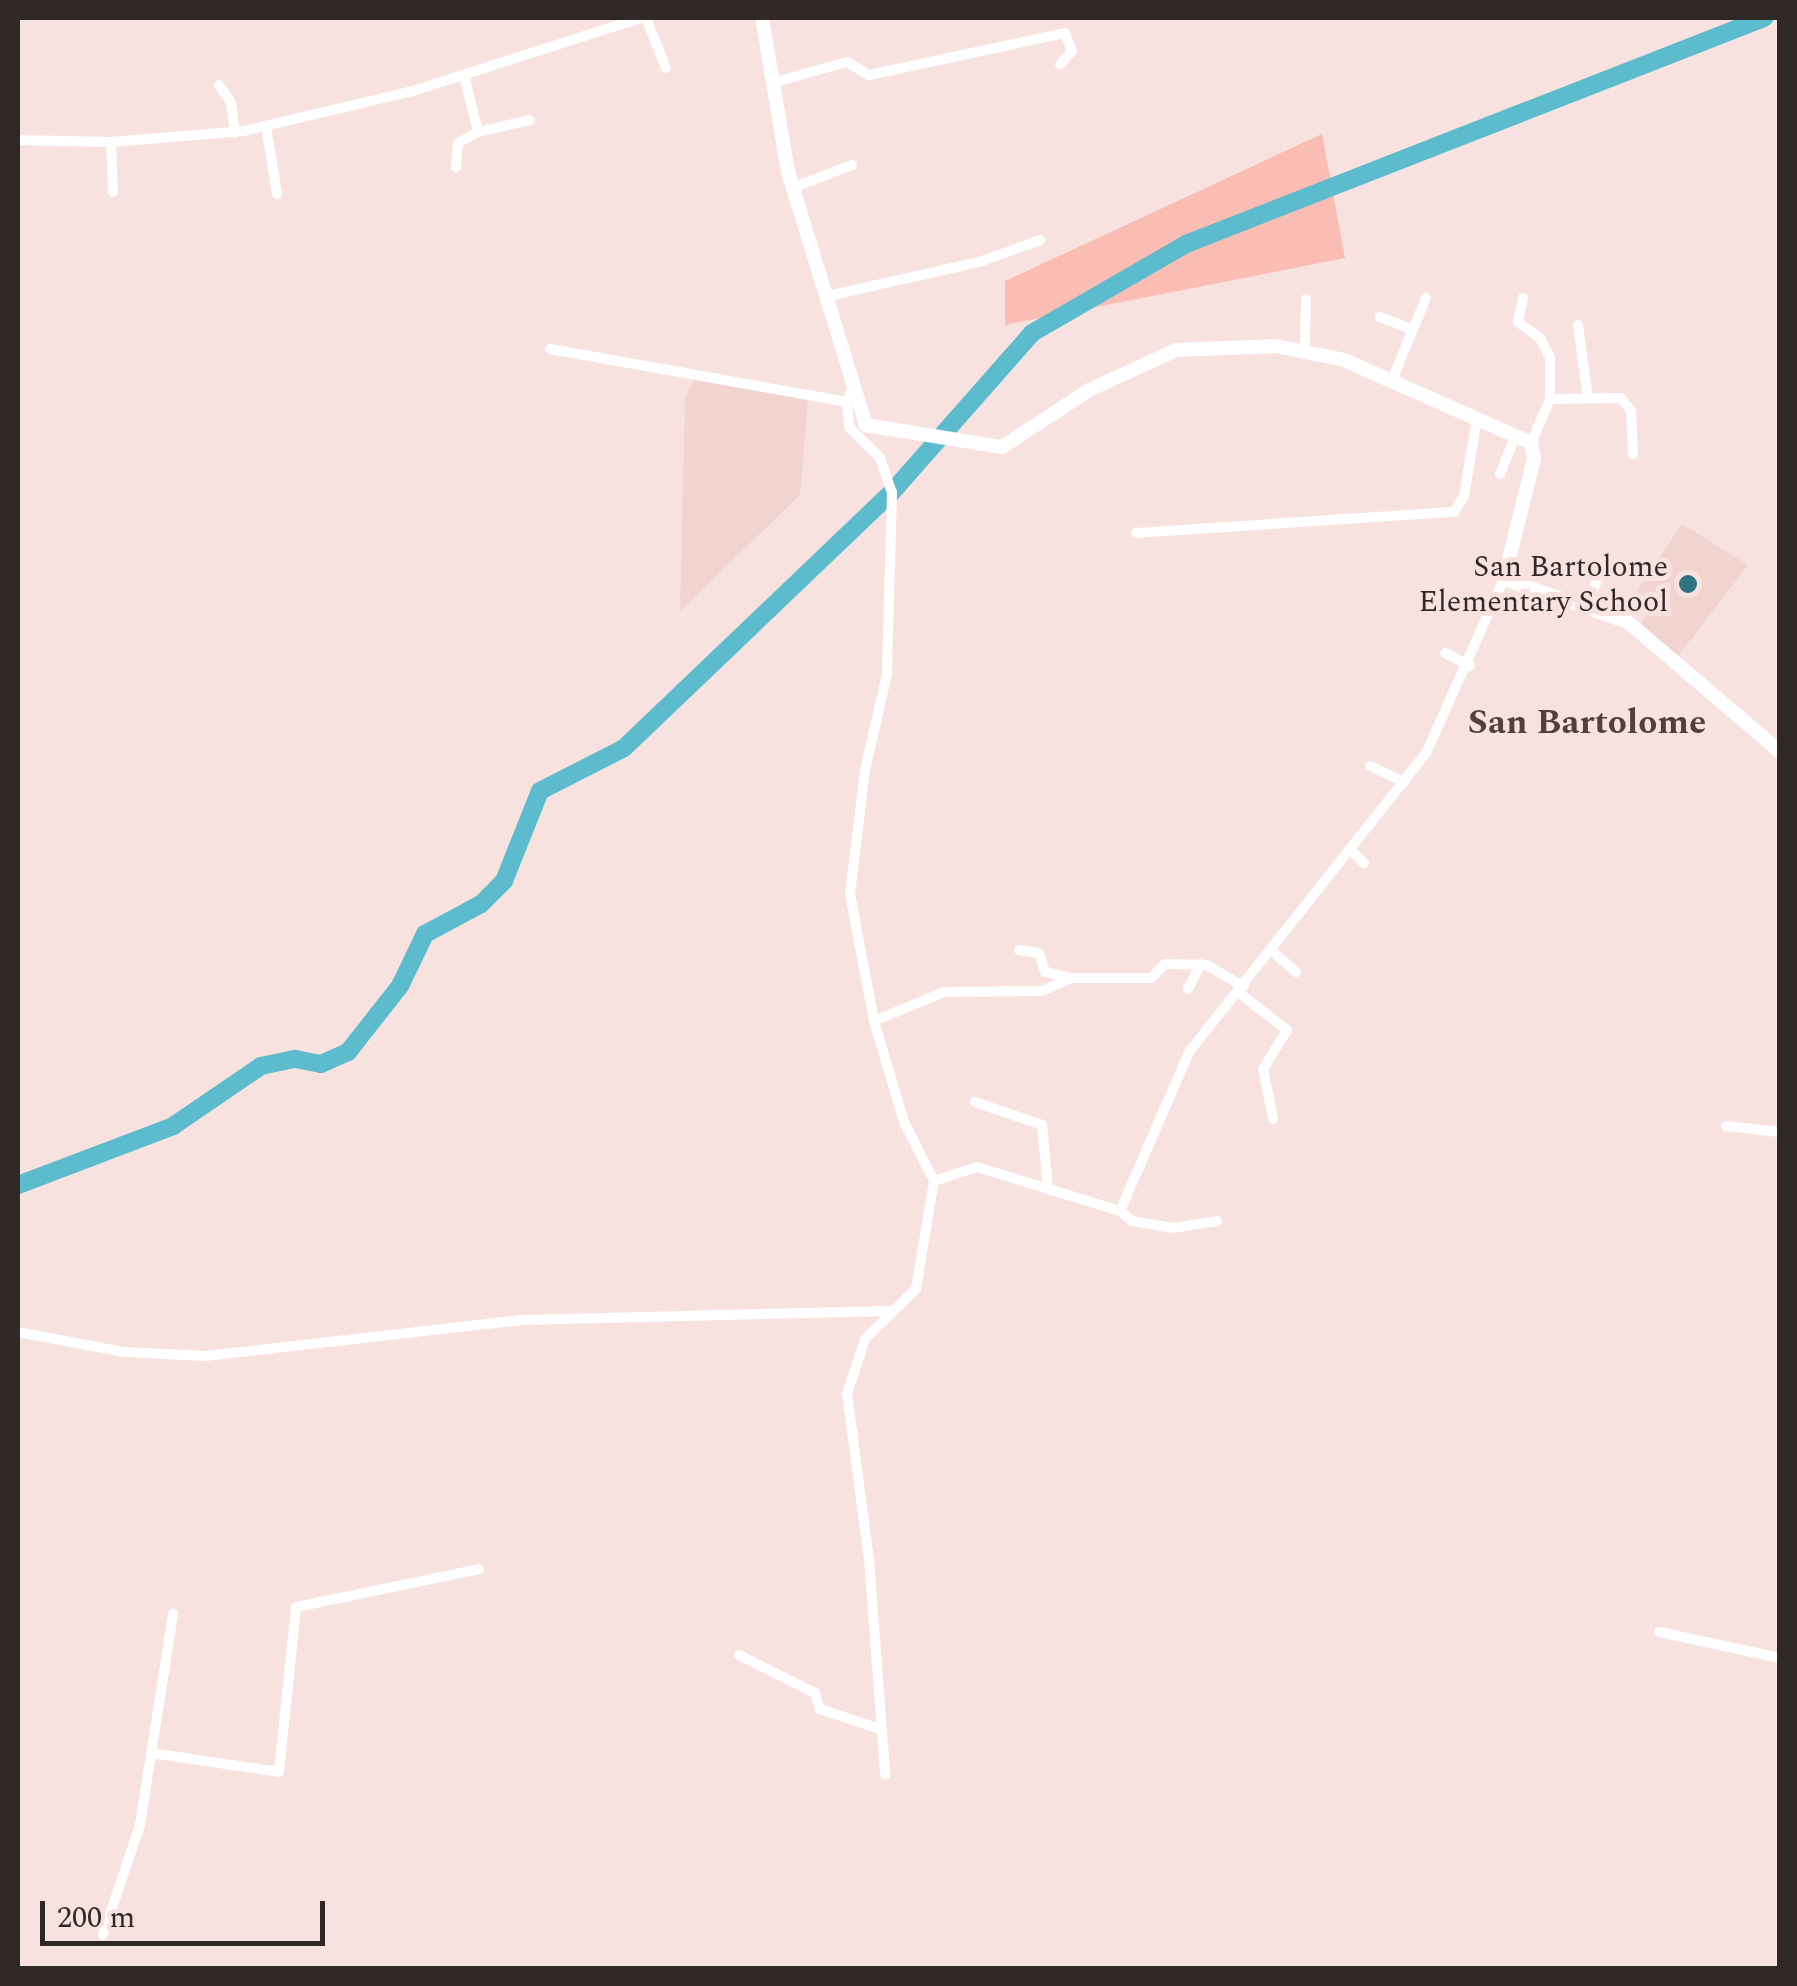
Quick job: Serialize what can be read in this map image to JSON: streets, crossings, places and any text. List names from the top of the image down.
{
  "districts": ["San Bartolome"],
  "places": ["San Bartolome Elementary School"],
  "scale_bar": "200 m"
}
